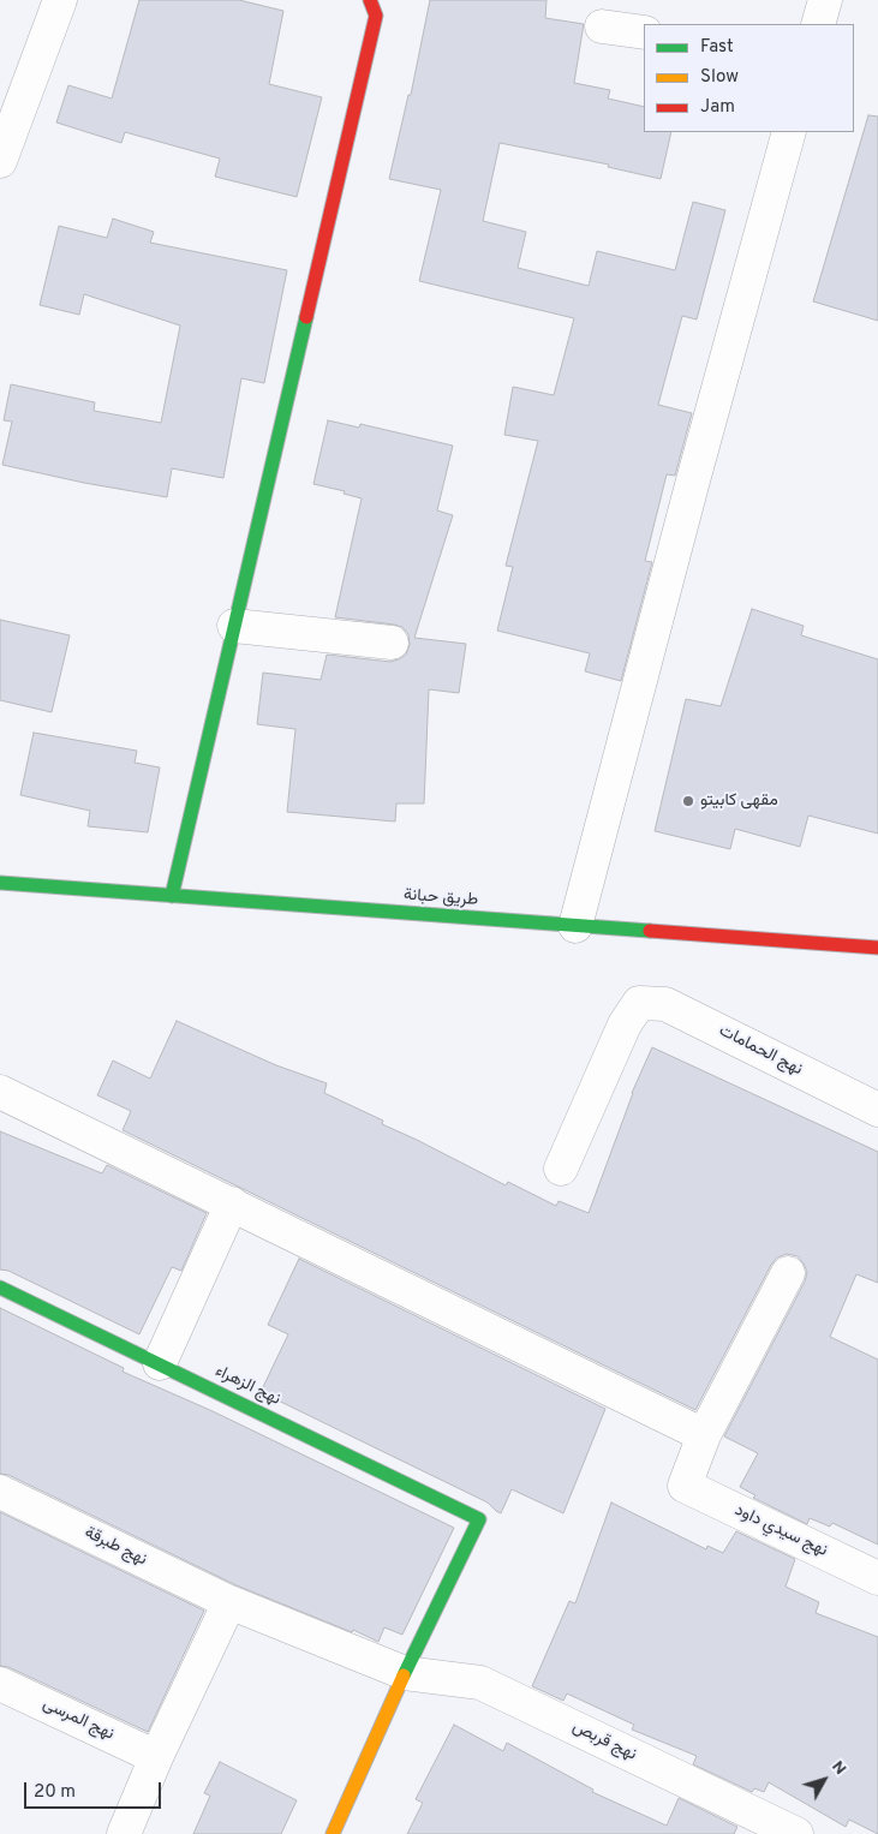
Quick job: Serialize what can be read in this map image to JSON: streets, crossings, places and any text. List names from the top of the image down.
{
  "streets": {
    "street": [
      "طريق حبانة",
      "نهج الحمامات",
      "نهج الزهراء",
      "نهج سيدي داود",
      "نهج طبرقة",
      "نهج المرسى",
      "نهج قربص"
    ]
  },
  "crossings": [
    ["نهج الزهراء", "نهج طبرقة"],
    ["نهج الزهراء", "نهج قربص"],
    ["نهج طبرقة", "نهج قربص"]
  ],
  "places": ["مقهى كابيتو"],
  "legend": ["Fast", "Slow", "Jam"],
  "scale_bar": "20 m",
  "north": "top right"
}
